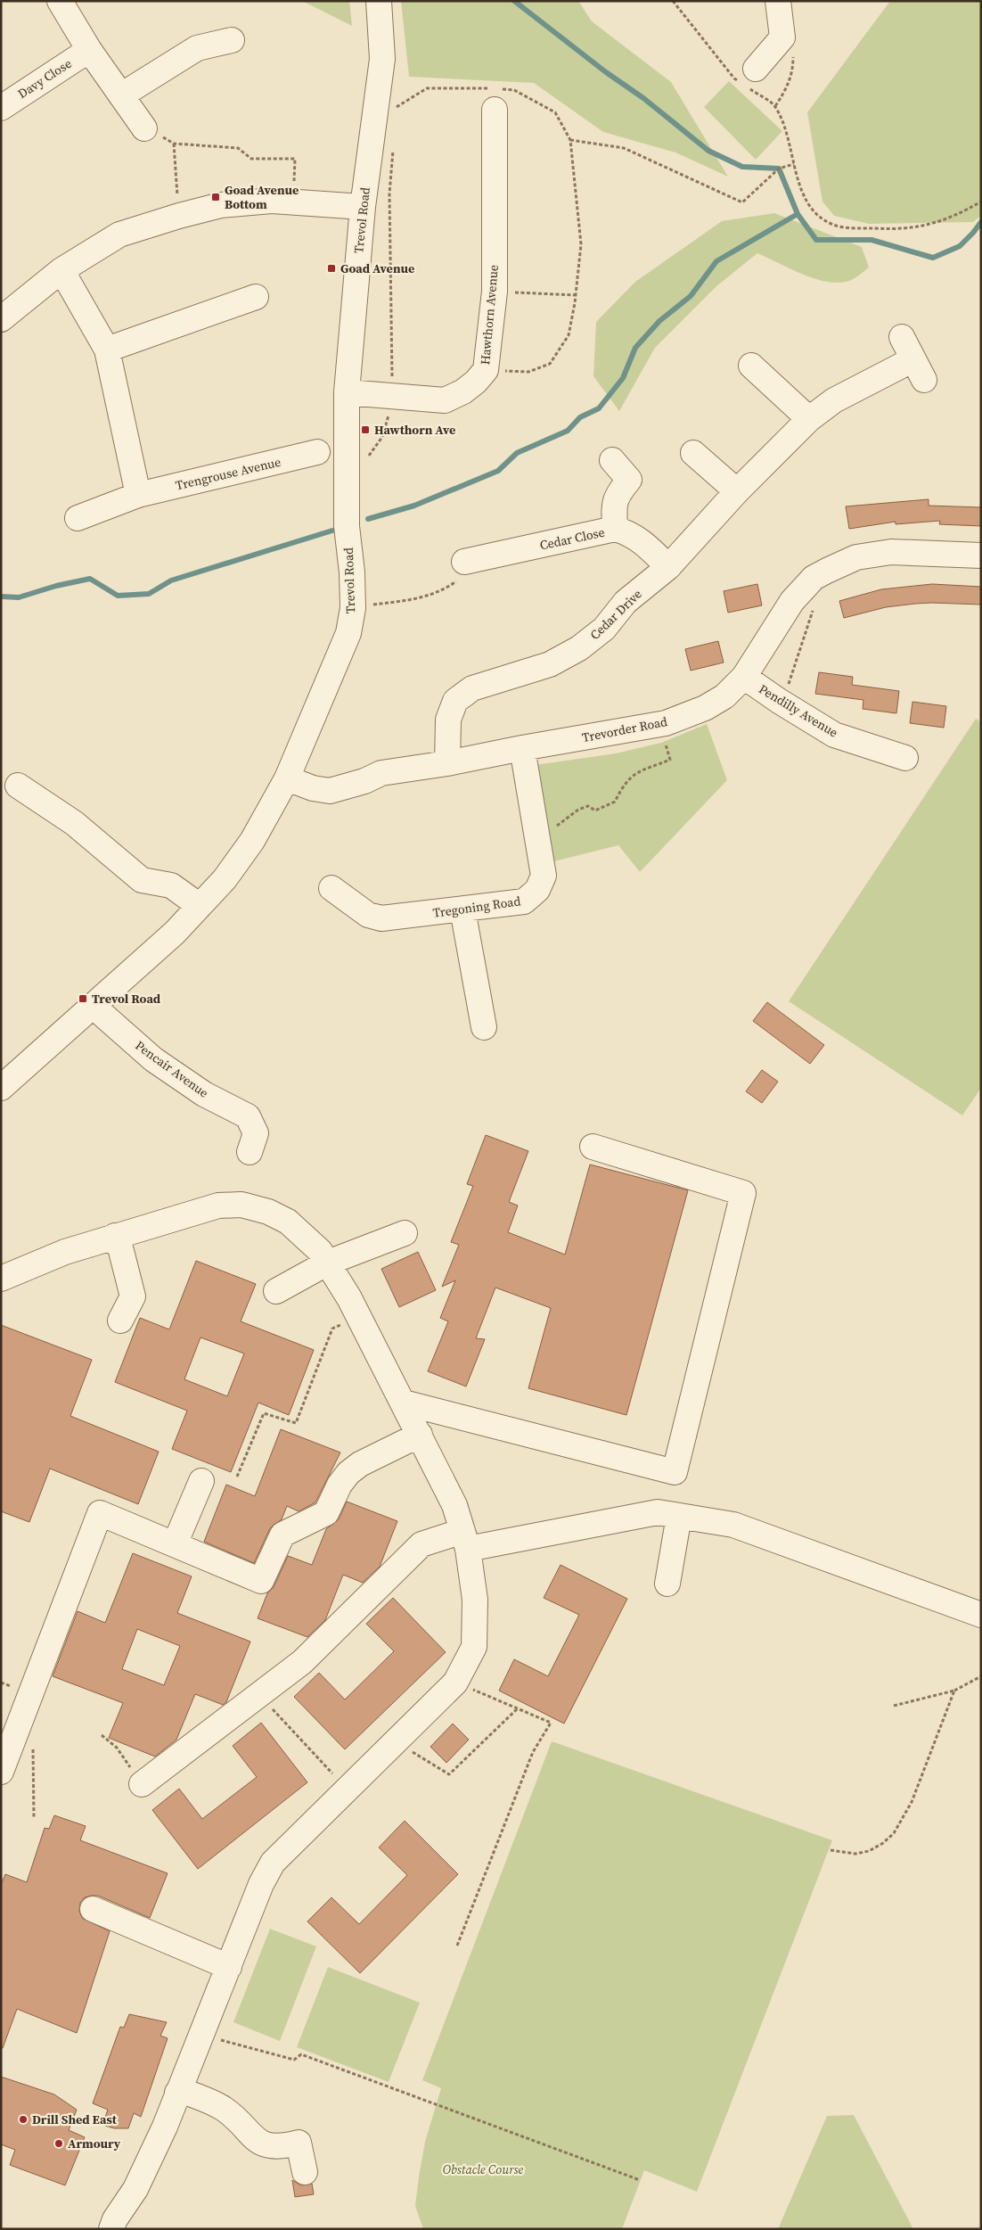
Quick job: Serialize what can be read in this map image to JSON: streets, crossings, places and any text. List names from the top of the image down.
{
  "streets": {
    "street": [
      "Davy Close",
      "Trevol Road",
      "Hawthorn Avenue",
      "Trengrouse Avenue",
      "Cedar Close",
      "Cedar Drive",
      "Pendilly Avenue",
      "Trevorder Road",
      "Tregoning Road",
      "Pencair Avenue"
    ]
  },
  "crossings": [
    ["Trevol Road", "Hawthorn Avenue"],
    ["Trevol Road", "Trevorder Road"],
    ["Trevol Road", "Pencair Avenue"],
    ["Cedar Close", "Cedar Drive"],
    ["Cedar Drive", "Trevorder Road"],
    ["Pendilly Avenue", "Trevorder Road"],
    ["Trevorder Road", "Tregoning Road"]
  ],
  "parks": ["Obstacle Course"],
  "places": {
    "transit": [
      "Goad Avenue Bottom",
      "Goad Avenue",
      "Hawthorn Ave",
      "Trevol Road"
    ],
    "other": ["Drill Shed East", "Armoury"]
  }
}
